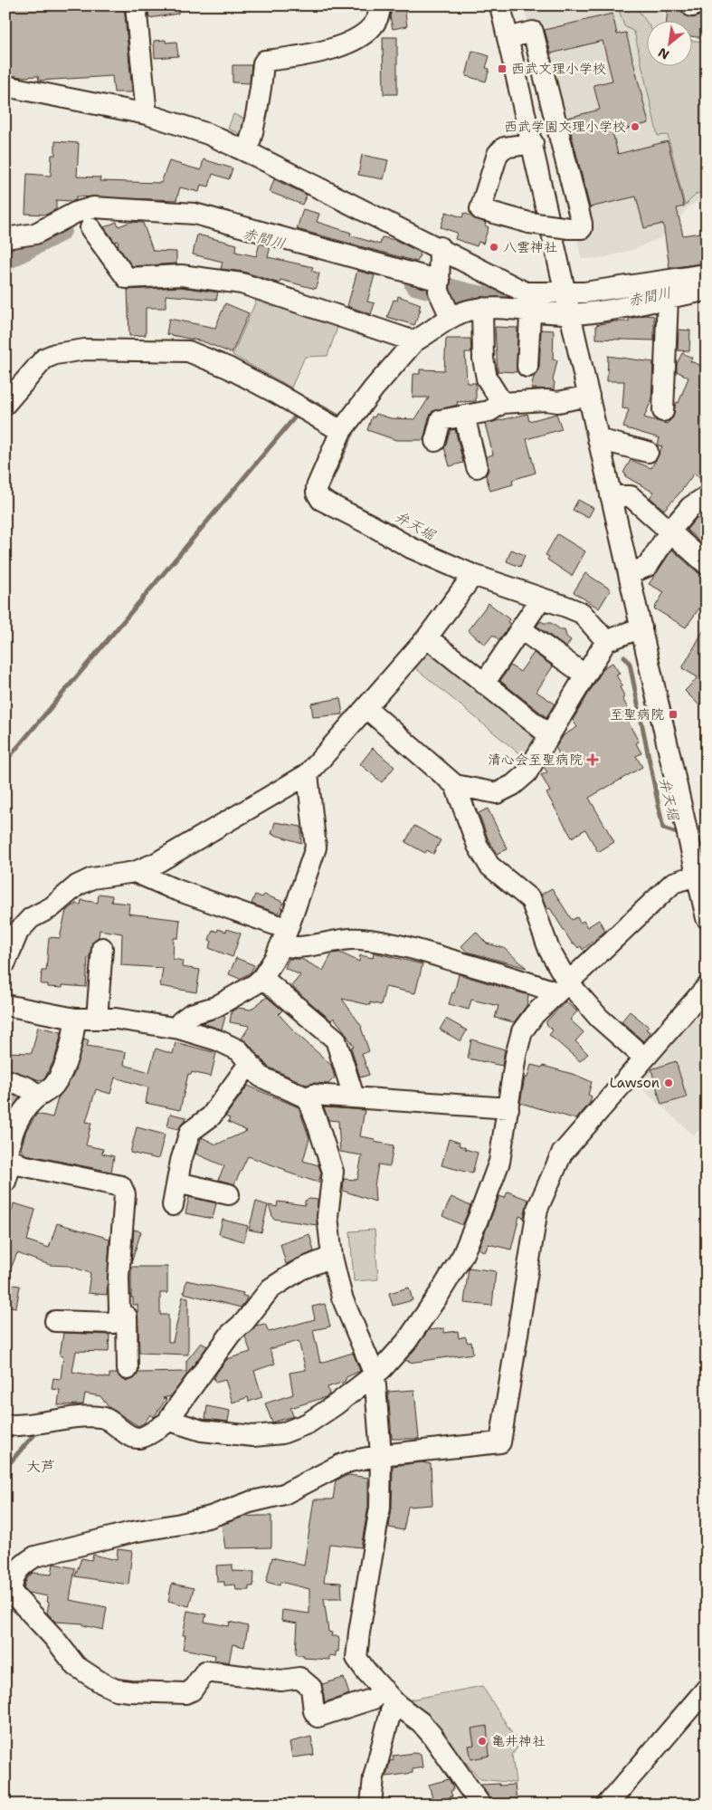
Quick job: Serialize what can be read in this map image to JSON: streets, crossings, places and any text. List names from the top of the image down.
{
  "districts": ["大芦"],
  "water": ["赤間川", "弁天堀"],
  "places": {
    "transit": ["西武文理小学校", "至聖病院"],
    "other": [
      "西武学園文理小学校",
      "八雲神社",
      "Lawson",
      "亀井神社"
    ],
    "health": ["清心会至聖病院"]
  },
  "north": "bottom left"
}
